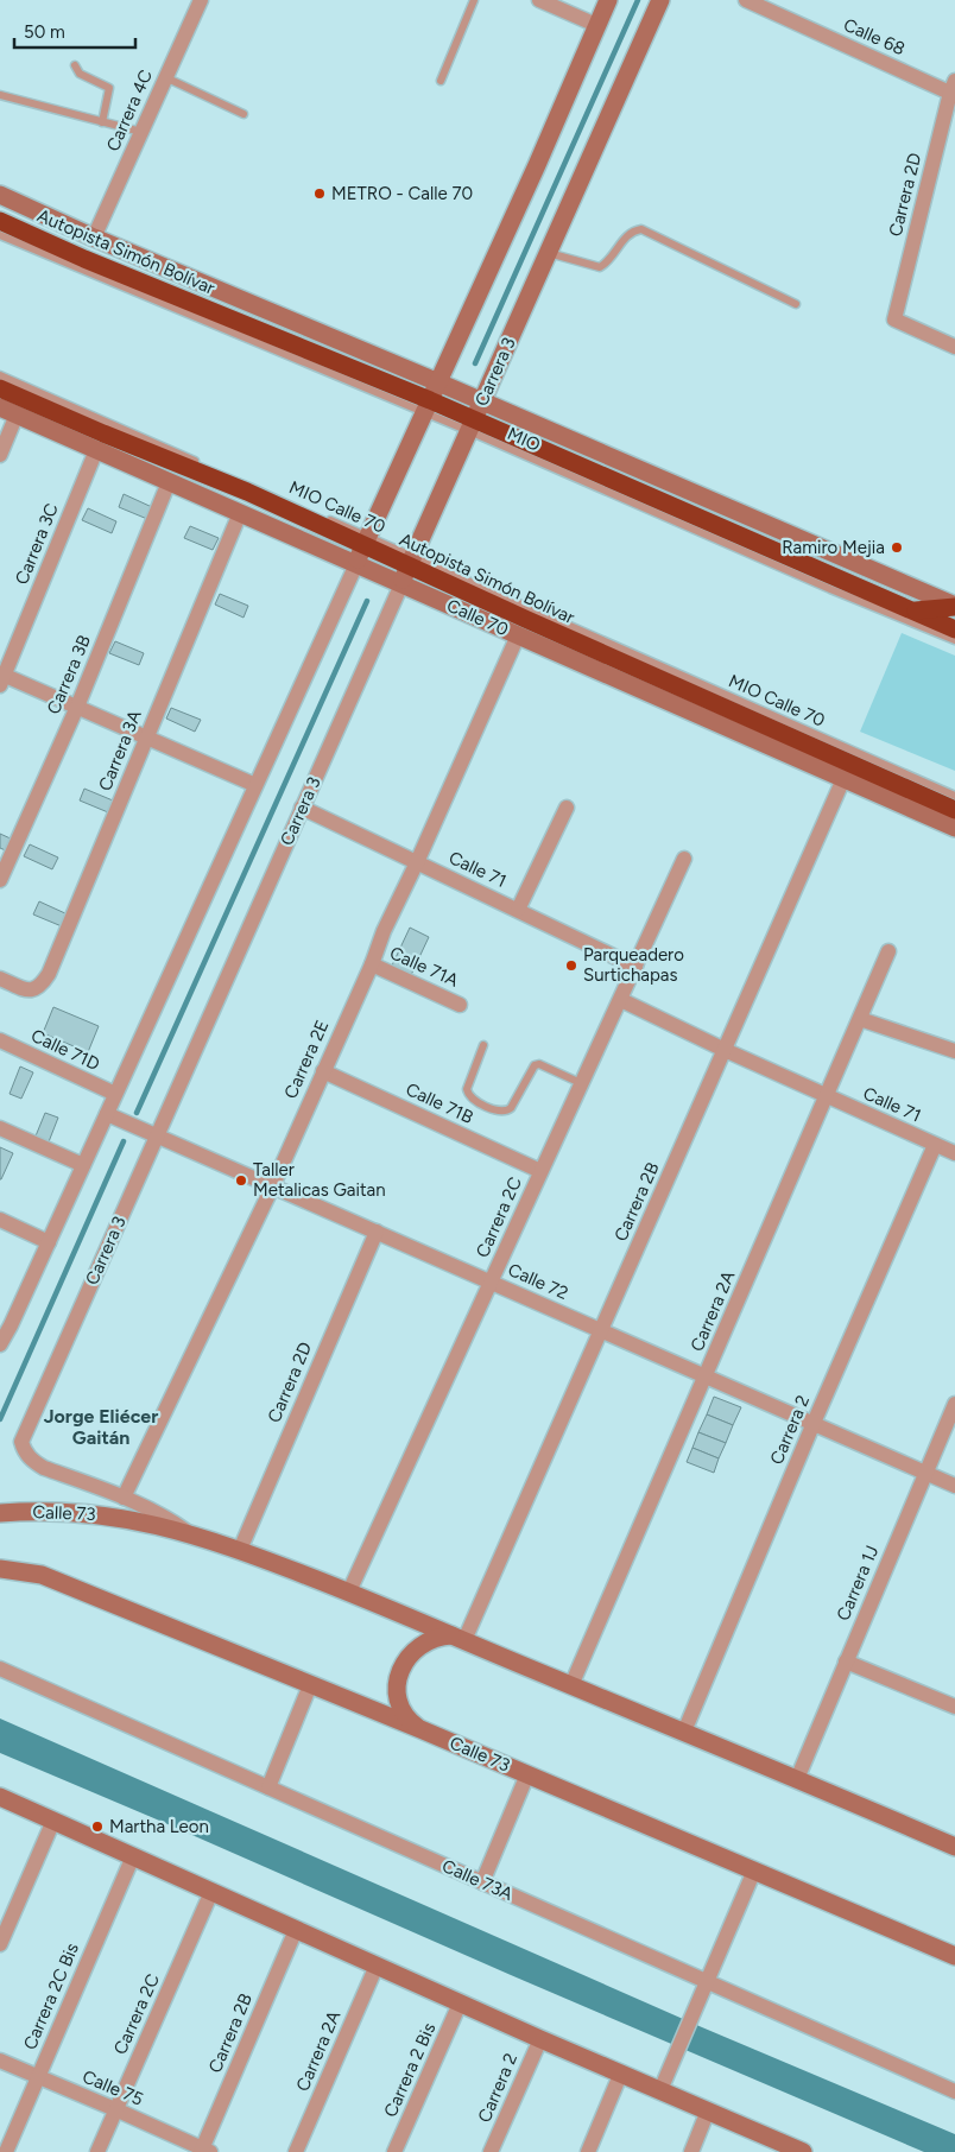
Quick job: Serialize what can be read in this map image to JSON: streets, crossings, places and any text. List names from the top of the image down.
{
  "streets": {
    "highway": ["Autopista Simón Bolívar"],
    "street": [
      "Calle 68",
      "Carrera 4C",
      "Carrera 2D",
      "Carrera 3",
      "Carrera 3C",
      "Calle 70",
      "Carrera 3B",
      "Carrera 3A",
      "Calle 71",
      "Calle 71A",
      "Calle 71D",
      "Carrera 2E",
      "Calle 71B",
      "Carrera 2B",
      "Carrera 2C",
      "Calle 72",
      "Carrera 2A",
      "Carrera 2",
      "Calle 73",
      "Carrera 1J",
      "Calle 73A",
      "Carrera 2C Bis",
      "Carrera 2 Bis",
      "Calle 75"
    ],
    "lane": ["MIO", "MIO Calle 70"]
  },
  "crossings": [
    ["Calle 68", "Carrera 2D"],
    ["Carrera 2D", "Calle 72"],
    ["Carrera 2D", "Calle 73"],
    ["Autopista Simón Bolívar", "Carrera 3"],
    ["Autopista Simón Bolívar", "MIO"],
    ["Autopista Simón Bolívar", "MIO Calle 70"],
    ["Carrera 3", "MIO"],
    ["Carrera 3", "MIO Calle 70"],
    ["Carrera 3", "Calle 70"],
    ["Carrera 3", "Calle 71"],
    ["Carrera 3", "Carrera 2E"],
    ["Carrera 3", "Calle 72"],
    ["Carrera 3", "Calle 73"],
    ["Carrera 3C", "Calle 70"],
    ["Calle 70", "Carrera 3B"],
    ["Calle 70", "Carrera 3A"],
    ["Calle 70", "Carrera 2E"],
    ["Calle 70", "Carrera 2B"],
    ["Calle 71", "Carrera 2E"],
    ["Calle 71", "Carrera 2B"],
    ["Calle 71", "Carrera 2C"],
    ["Calle 71", "Carrera 2A"],
    ["Calle 71", "Carrera 2"],
    ["Calle 71A", "Carrera 2E"],
    ["Carrera 2E", "Calle 71B"],
    ["Carrera 2E", "Calle 72"],
    ["Calle 71B", "Carrera 2C"],
    ["Carrera 2B", "Calle 72"],
    ["Carrera 2B", "Calle 73"],
    ["Carrera 2B", "Calle 75"],
    ["Carrera 2C", "Calle 72"],
    ["Carrera 2C", "Calle 73"],
    ["Carrera 2C", "Calle 75"],
    ["Calle 72", "Carrera 2A"],
    ["Calle 72", "Carrera 2"],
    ["Calle 72", "Carrera 1J"],
    ["Carrera 2A", "Calle 73"],
    ["Carrera 2", "Calle 73"],
    ["Calle 73", "Carrera 1J"],
    ["Carrera 2C Bis", "Calle 75"]
  ],
  "districts": ["Jorge Eliécer Gaitán"],
  "places": [
    "METRO - Calle 70",
    "Ramiro Mejia",
    "Parqueadero Surtichapas",
    "Taller Metalicas Gaitan",
    "Martha Leon"
  ],
  "scale_bar": "50 m"
}
